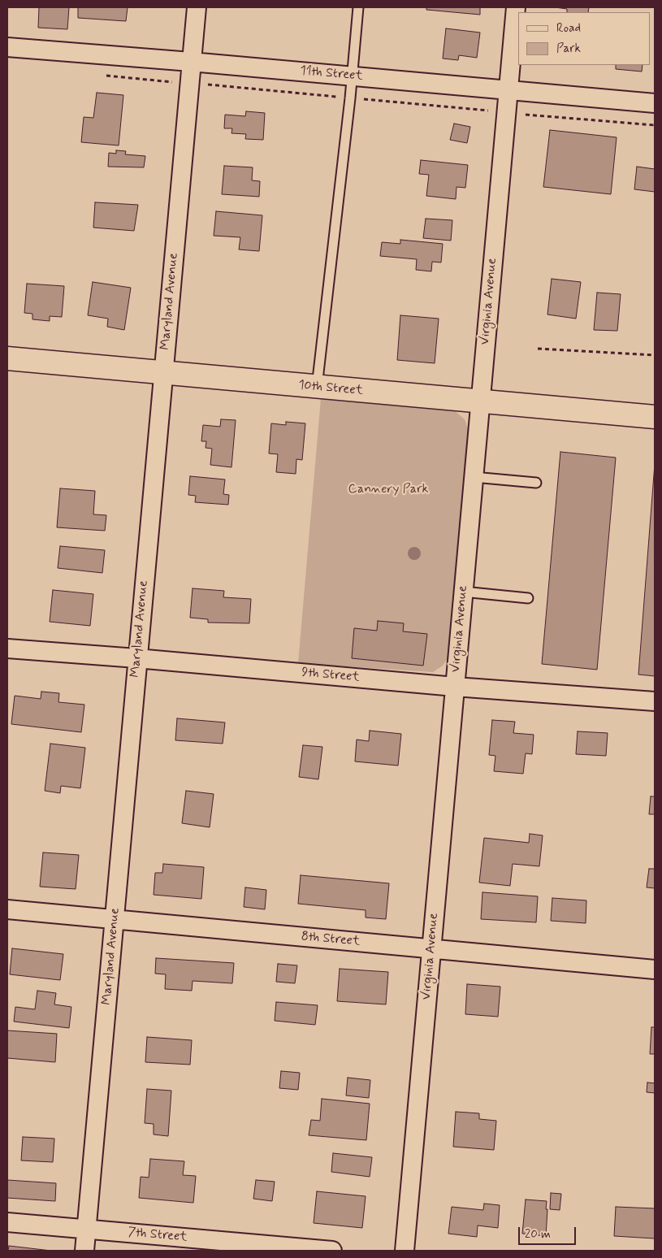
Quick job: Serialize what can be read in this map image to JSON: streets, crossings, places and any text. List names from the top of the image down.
{
  "streets": {
    "street": [
      "11th Street",
      "Maryland Avenue",
      "Virginia Avenue",
      "10th Street",
      "9th Street",
      "8th Street",
      "7th Street"
    ]
  },
  "crossings": [
    ["11th Street", "Maryland Avenue"],
    ["11th Street", "Virginia Avenue"],
    ["Maryland Avenue", "10th Street"],
    ["Maryland Avenue", "9th Street"],
    ["Maryland Avenue", "8th Street"],
    ["Maryland Avenue", "7th Street"],
    ["Virginia Avenue", "10th Street"],
    ["Virginia Avenue", "9th Street"],
    ["Virginia Avenue", "8th Street"]
  ],
  "parks": ["Cannery Park"],
  "legend": ["Road", "Park"],
  "scale_bar": "20 m"
}
